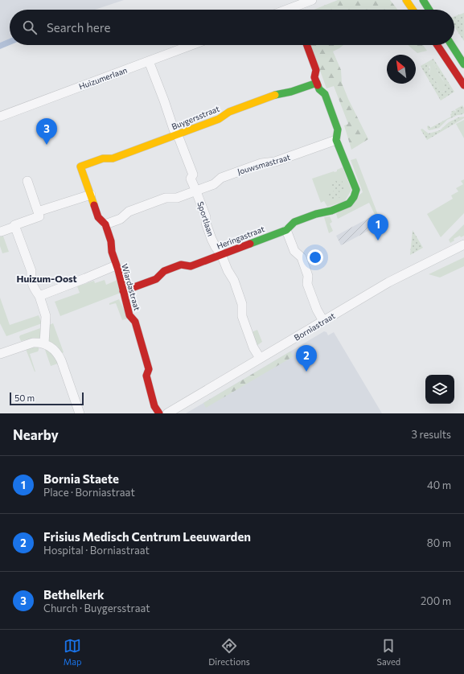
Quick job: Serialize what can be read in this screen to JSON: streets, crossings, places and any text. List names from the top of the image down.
{
  "streets": {
    "street": [
      "Huizumerlaan",
      "Buygersstraat",
      "Jouwsmastraat",
      "Sportlaan",
      "Heringastraat",
      "Wiardastraat",
      "Borniastraat"
    ]
  },
  "crossings": [
    ["Huizumerlaan", "Sportlaan"],
    ["Buygersstraat", "Sportlaan"],
    ["Buygersstraat", "Wiardastraat"],
    ["Jouwsmastraat", "Sportlaan"],
    ["Jouwsmastraat", "Heringastraat"],
    ["Jouwsmastraat", "Wiardastraat"],
    ["Sportlaan", "Heringastraat"],
    ["Sportlaan", "Borniastraat"],
    ["Heringastraat", "Wiardastraat"]
  ],
  "districts": ["Huizum-Oost"],
  "scale_bar": "50 m",
  "north": "top left",
  "page": {
    "search": "Search here",
    "pins": ["3", "1", "2"],
    "scale": "50 m",
    "heading": ["Nearby", "3 results"],
    "list": [
      {
        "mark": "1",
        "name": "Bornia Staete",
        "note": "Place · Borniastraat",
        "value": "40 m"
      },
      {
        "mark": "2",
        "name": "Frisius Medisch Centrum Leeuwarden",
        "note": "Hospital · Borniastraat",
        "value": "80 m"
      },
      {
        "mark": "3",
        "name": "Bethelkerk",
        "note": "Church · Buygersstraat",
        "value": "200 m"
      }
    ],
    "nav": ["Map", "Directions", "Saved"]
  }
}
